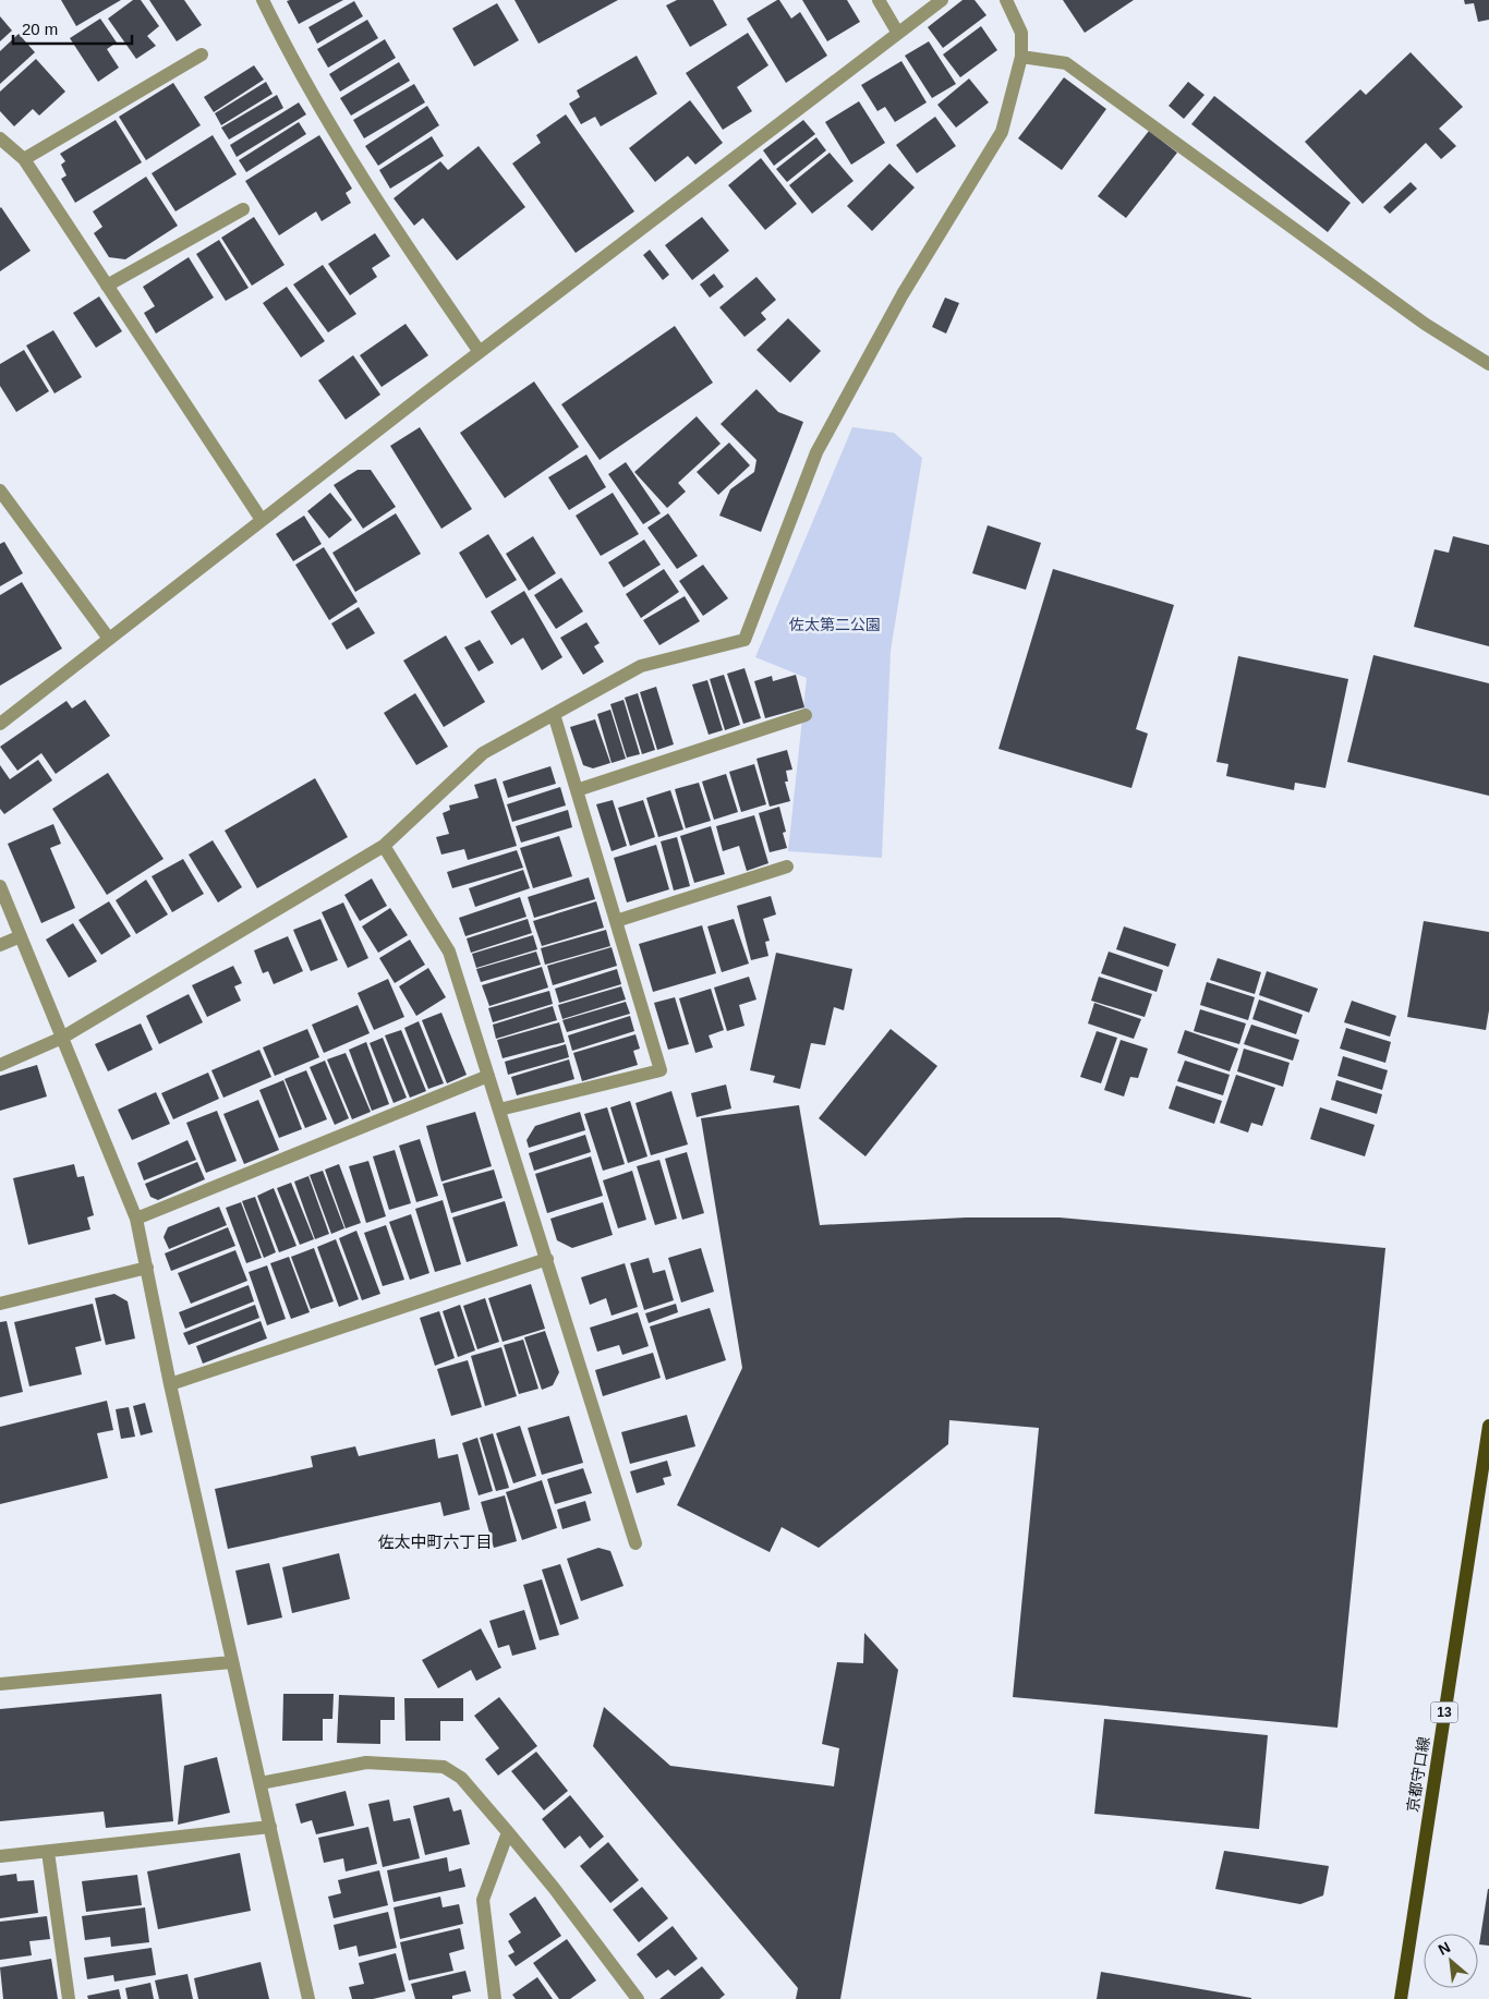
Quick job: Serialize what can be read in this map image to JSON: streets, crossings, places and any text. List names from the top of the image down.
{
  "streets": {
    "main road": ["13", "京都守口線"]
  },
  "districts": ["佐太中町六丁目"],
  "parks": ["佐太第二公園"],
  "scale_bar": "20 m",
  "north": "top left"
}
